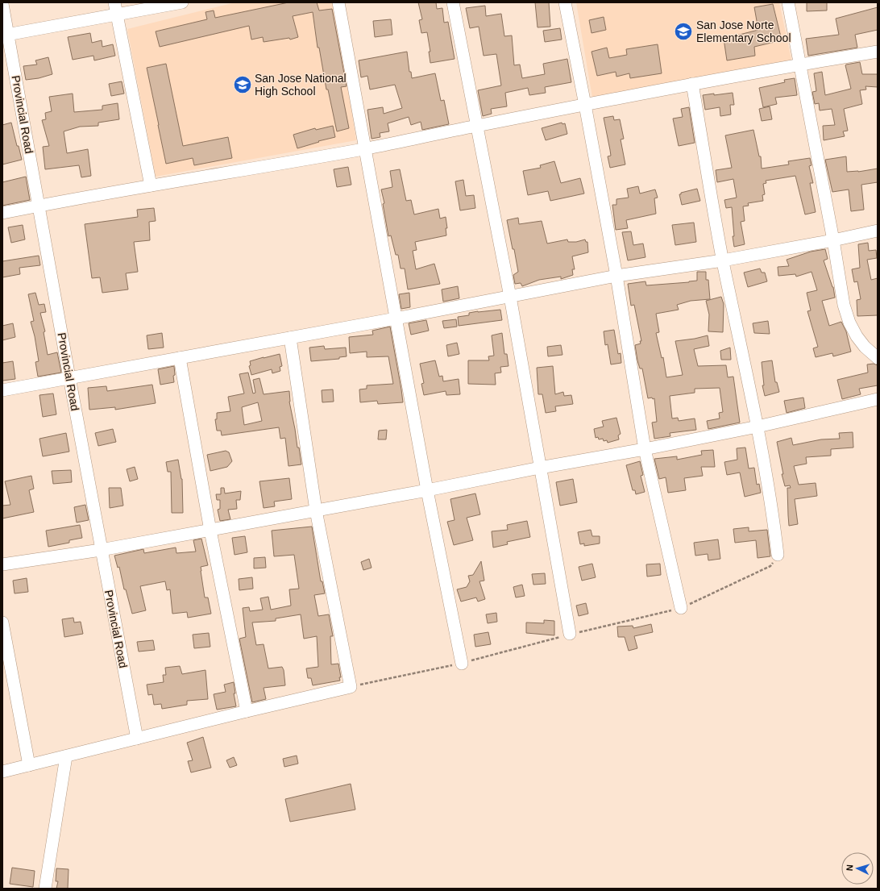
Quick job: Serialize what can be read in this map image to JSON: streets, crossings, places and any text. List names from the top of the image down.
{
  "streets": {
    "street": ["Provincial Road"]
  },
  "places": {
    "school or university": ["San Jose Norte Elementary School", "San Jose National High School"]
  },
  "north": "left"
}
